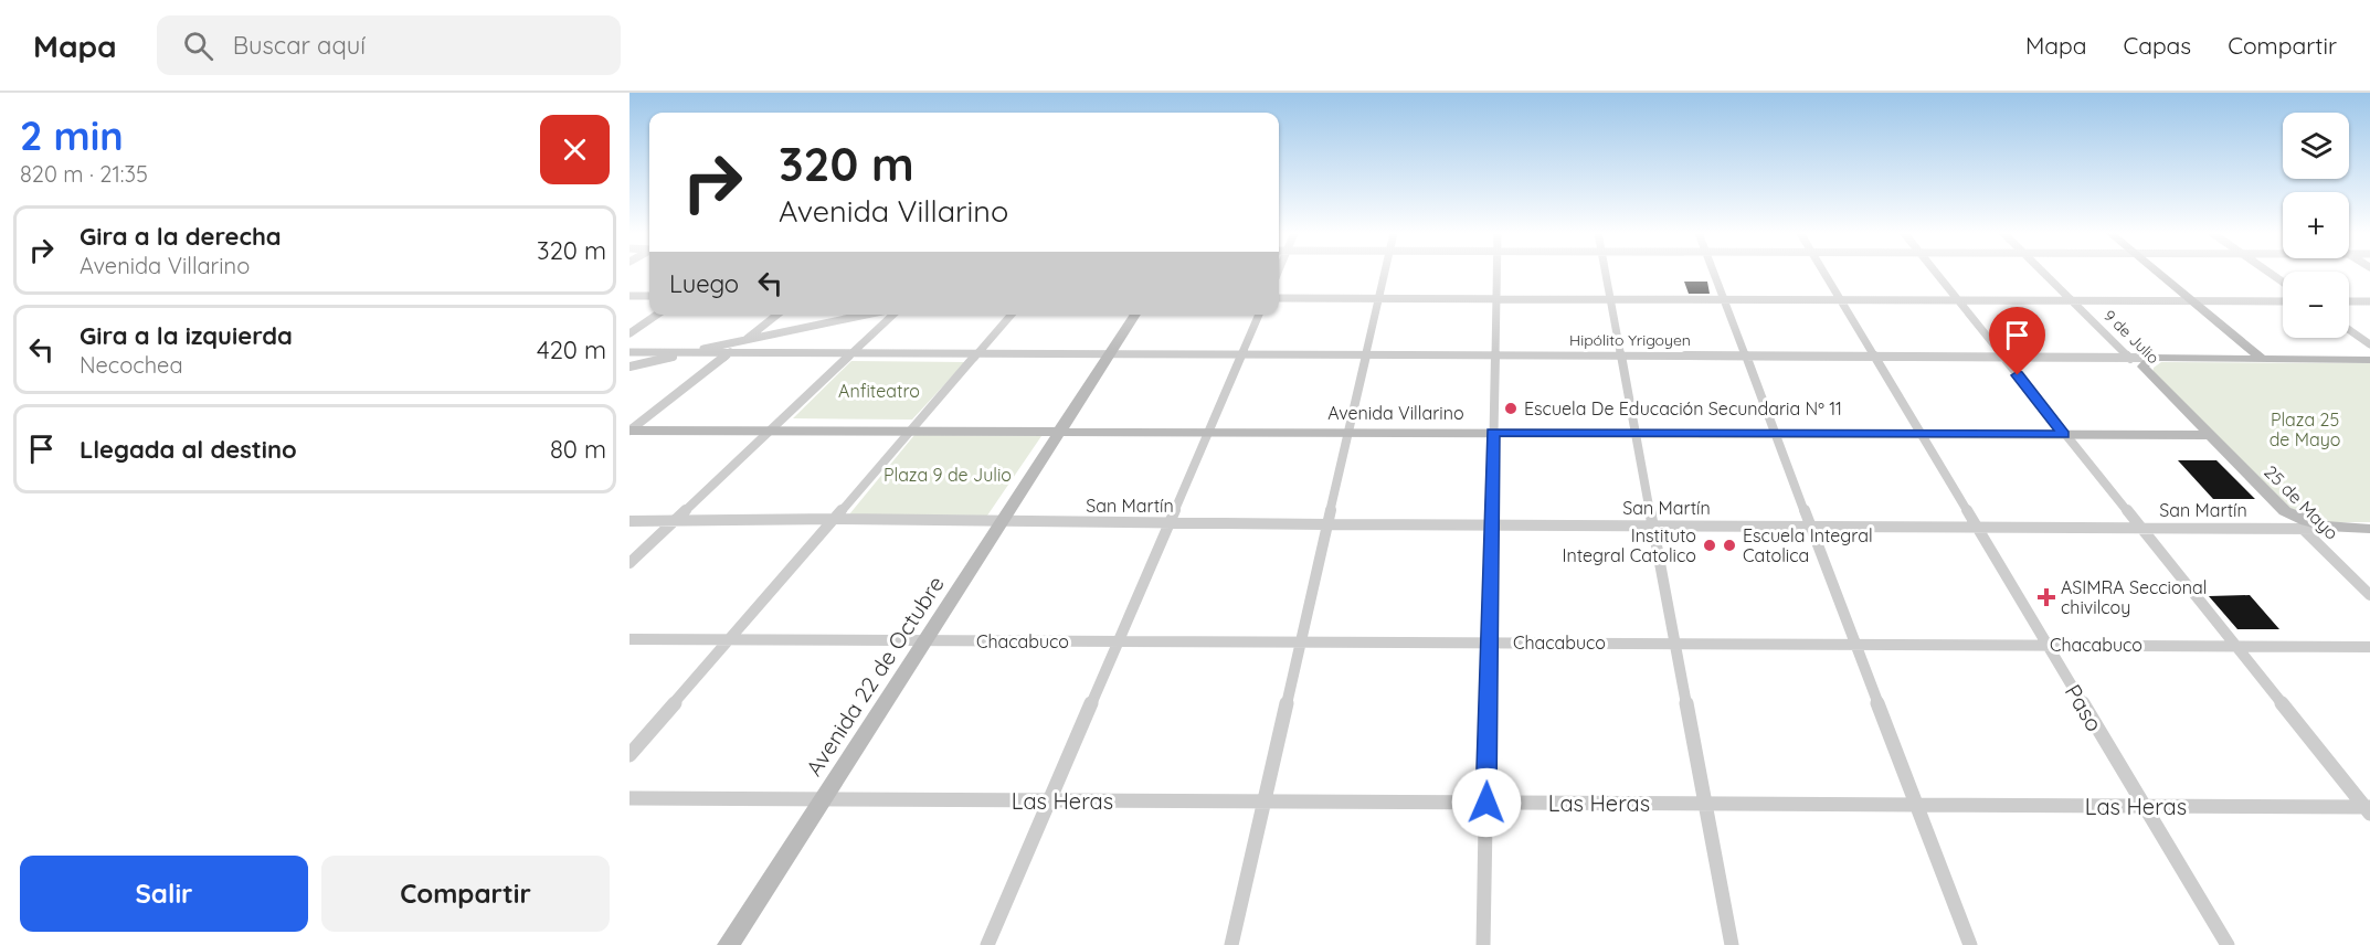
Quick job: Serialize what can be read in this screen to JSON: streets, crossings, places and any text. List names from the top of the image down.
{
  "streets": {
    "main road": [
      "9 de Julio",
      "Hipólito Yrigoyen",
      "Avenida Villarino",
      "25 de Mayo",
      "San Martín",
      "Avenida 22 de Octubre"
    ],
    "street": ["Chacabuco", "Paso", "Las Heras"]
  },
  "crossings": [
    ["9 de Julio", "Hipólito Yrigoyen"],
    ["9 de Julio", "Avenida Villarino"],
    ["9 de Julio", "25 de Mayo"],
    ["Hipólito Yrigoyen", "Avenida 22 de Octubre"],
    ["Hipólito Yrigoyen", "Paso"],
    ["Avenida Villarino", "25 de Mayo"],
    ["Avenida Villarino", "Avenida 22 de Octubre"],
    ["Avenida Villarino", "Paso"],
    ["25 de Mayo", "San Martín"],
    ["San Martín", "Avenida 22 de Octubre"],
    ["San Martín", "Paso"],
    ["Chacabuco", "Avenida 22 de Octubre"],
    ["Chacabuco", "Paso"],
    ["Avenida 22 de Octubre", "Las Heras"],
    ["Paso", "Las Heras"]
  ],
  "parks": ["Anfiteatro", "Plaza 25 de Mayo", "Plaza 9 de Julio"],
  "places": {
    "other": ["Escuela De Educación Secundaria Nº 11", "Instituto Integral Catolico", "Escuela Integral Catolica"],
    "health": ["ASIMRA Seccional chivilcoy"]
  },
  "page": {
    "header": "Mapa",
    "search": "Buscar aquí",
    "nav": ["Mapa", "Capas", "Compartir"],
    "heading": ["2 min", "820 m · 21:35"],
    "map_buttons": ["+", "−"],
    "turn": ["320 m", "Avenida Villarino"],
    "list": [
      {
        "name": "Gira a la derecha",
        "note": "Avenida Villarino",
        "value": "320 m"
      },
      {
        "name": "Gira a la izquierda",
        "note": "Necochea",
        "value": "420 m"
      },
      {
        "name": "Llegada al destino",
        "value": "80 m"
      }
    ],
    "then": "Luego",
    "buttons": ["Salir", "Compartir"]
  }
}
